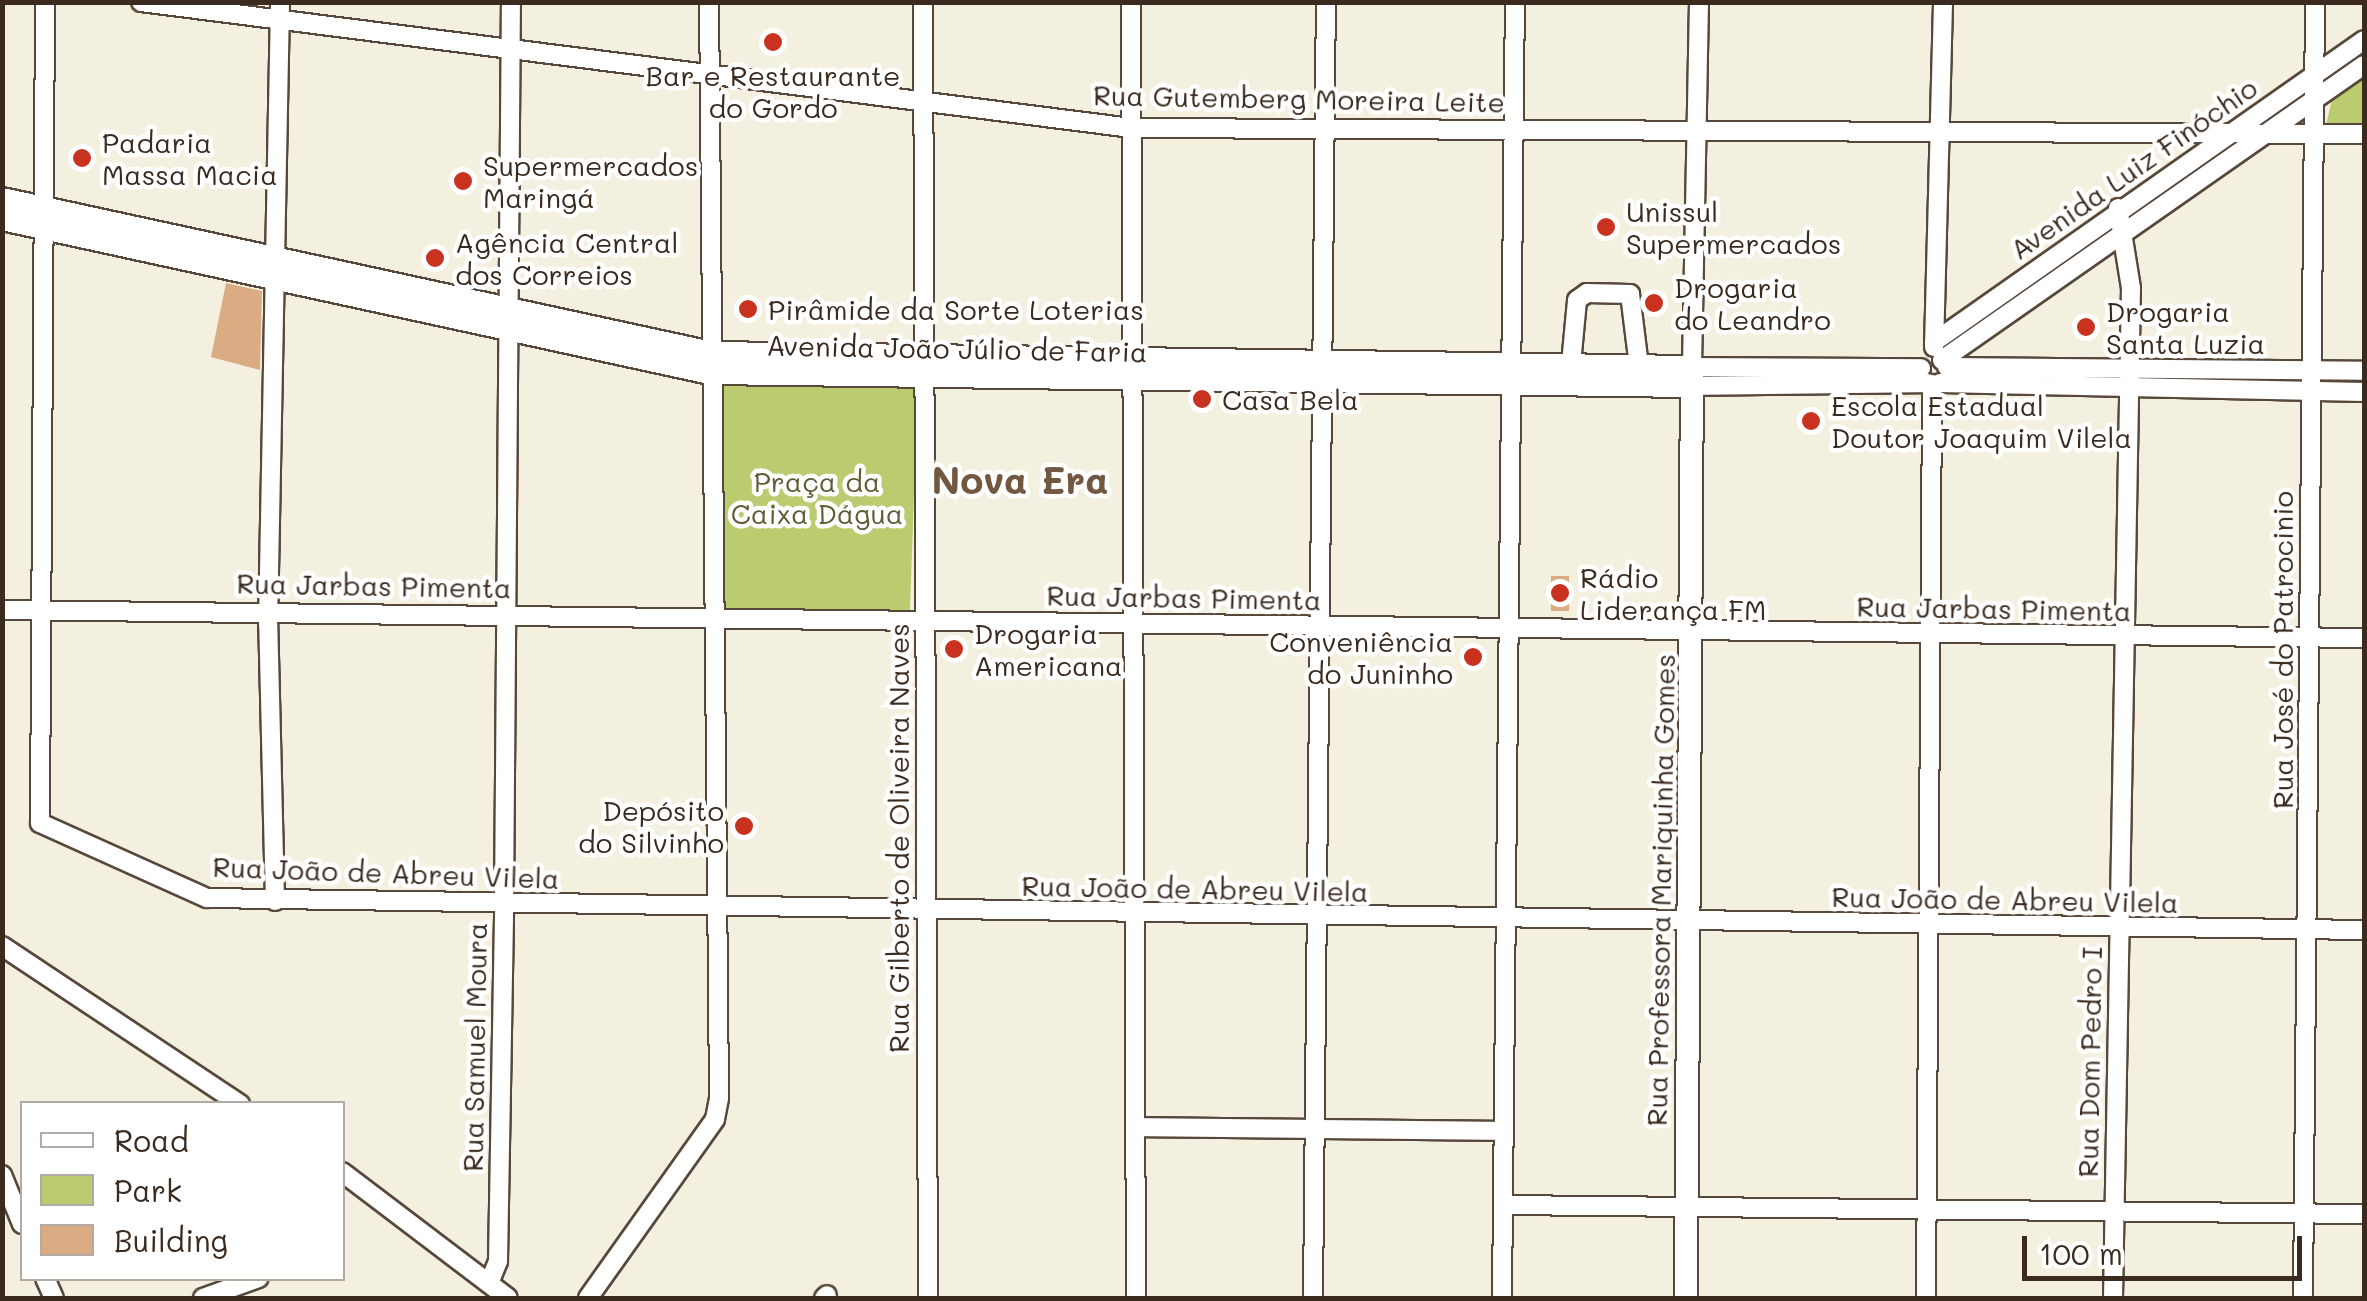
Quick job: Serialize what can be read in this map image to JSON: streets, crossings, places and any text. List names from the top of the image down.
{
  "streets": {
    "main road": ["Avenida João Júlio de Faria", "Rua Professora Mariquinha Gomes"],
    "street": [
      "Rua Gutemberg Moreira Leite",
      "Avenida Luiz Finóchio",
      "Rua Jarbas Pimenta",
      "Rua José do Patrocinio",
      "Rua Gilberto de Oliveira Naves",
      "Rua João de Abreu Vilela",
      "Rua Samuel Moura",
      "Rua Dom Pedro I"
    ]
  },
  "crossings": [
    ["Rua Gutemberg Moreira Leite", "Avenida Luiz Finóchio"],
    ["Rua Gutemberg Moreira Leite", "Rua Gilberto de Oliveira Naves"],
    ["Rua Gutemberg Moreira Leite", "Rua Professora Mariquinha Gomes"],
    ["Rua Gutemberg Moreira Leite", "Rua Samuel Moura"],
    ["Avenida Luiz Finóchio", "Avenida João Júlio de Faria"],
    ["Avenida Luiz Finóchio", "Rua José do Patrocinio"],
    ["Avenida Luiz Finóchio", "Rua Dom Pedro I"],
    ["Avenida João Júlio de Faria", "Rua José do Patrocinio"],
    ["Avenida João Júlio de Faria", "Rua Gilberto de Oliveira Naves"],
    ["Avenida João Júlio de Faria", "Rua Professora Mariquinha Gomes"],
    ["Avenida João Júlio de Faria", "Rua Samuel Moura"],
    ["Avenida João Júlio de Faria", "Rua Dom Pedro I"],
    ["Rua Jarbas Pimenta", "Rua José do Patrocinio"],
    ["Rua Jarbas Pimenta", "Rua Gilberto de Oliveira Naves"],
    ["Rua Jarbas Pimenta", "Rua João de Abreu Vilela"],
    ["Rua Jarbas Pimenta", "Rua Professora Mariquinha Gomes"],
    ["Rua Jarbas Pimenta", "Rua Samuel Moura"],
    ["Rua Jarbas Pimenta", "Rua Dom Pedro I"],
    ["Rua José do Patrocinio", "Rua João de Abreu Vilela"],
    ["Rua Gilberto de Oliveira Naves", "Rua João de Abreu Vilela"],
    ["Rua João de Abreu Vilela", "Rua Professora Mariquinha Gomes"],
    ["Rua João de Abreu Vilela", "Rua Samuel Moura"],
    ["Rua João de Abreu Vilela", "Rua Dom Pedro I"]
  ],
  "districts": ["Nova Era"],
  "parks": ["Praça da Caixa Dágua"],
  "places": [
    "Bar e Restaurante do Gordo",
    "Padaria Massa Macia",
    "Supermercados Maringá",
    "Unissul Supermercados",
    "Agência Central dos Correios",
    "Drogaria do Leandro",
    "Pirâmide da Sorte Loterias",
    "Drogaria Santa Luzia",
    "Casa Bela",
    "Escola Estadual Doutor Joaquim Vilela",
    "Rádio Liderança FM",
    "Drogaria Americana",
    "Conveniência do Juninho",
    "Depósito do Silvinho"
  ],
  "legend": ["Road", "Park", "Building"],
  "scale_bar": "100 m"
}
